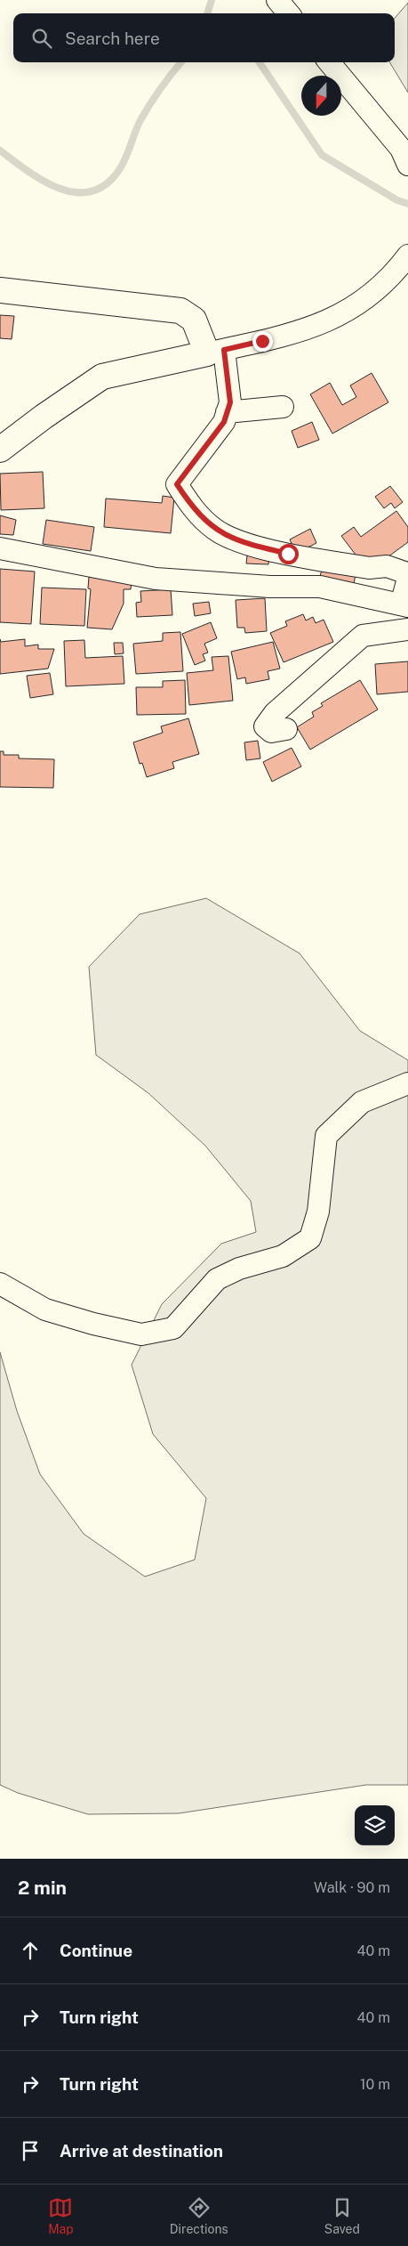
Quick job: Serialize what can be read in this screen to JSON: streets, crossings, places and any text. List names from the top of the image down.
{
  "north": "bottom",
  "page": {
    "search": "Search here",
    "heading": ["2 min", "Walk · 90 m"],
    "list": [
      ["Continue", "40 m"],
      ["Turn right", "40 m"],
      ["Turn right", "10 m"],
      "Arrive at destination"
    ],
    "nav": ["Map", "Directions", "Saved"]
  }
}
